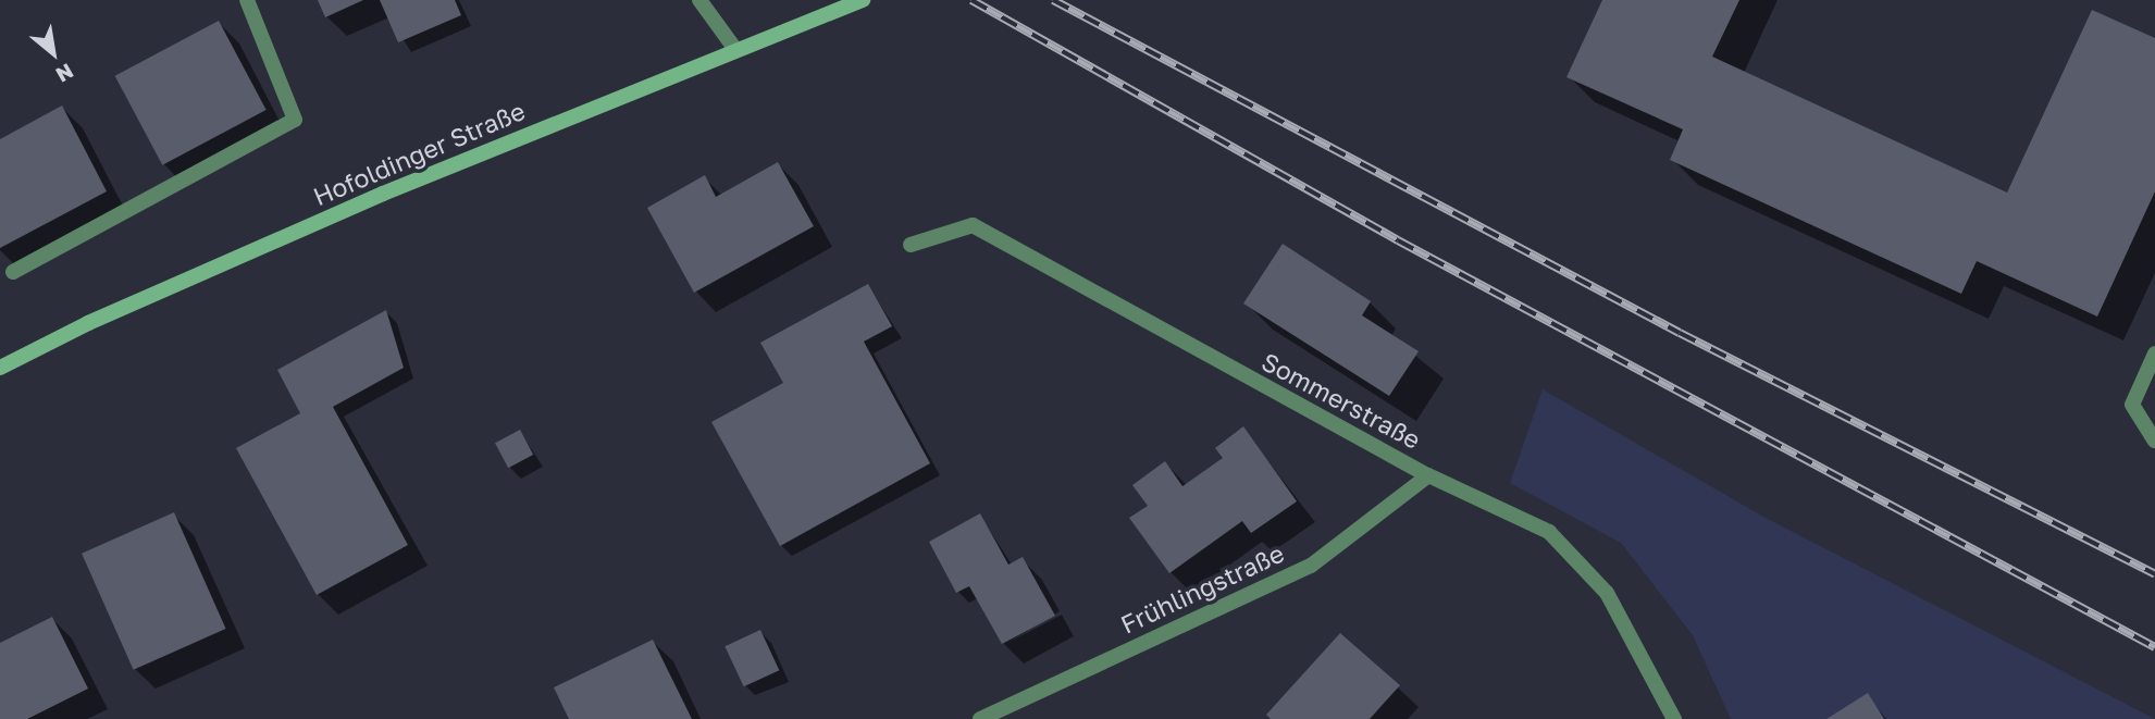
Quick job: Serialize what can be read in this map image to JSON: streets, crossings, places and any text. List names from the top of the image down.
{
  "streets": {
    "main road": ["Hofoldinger Straße"],
    "street": ["Sommerstraße", "Frühlingstraße"]
  },
  "crossings": [
    ["Sommerstraße", "Frühlingstraße"]
  ],
  "north": "bottom right"
}
